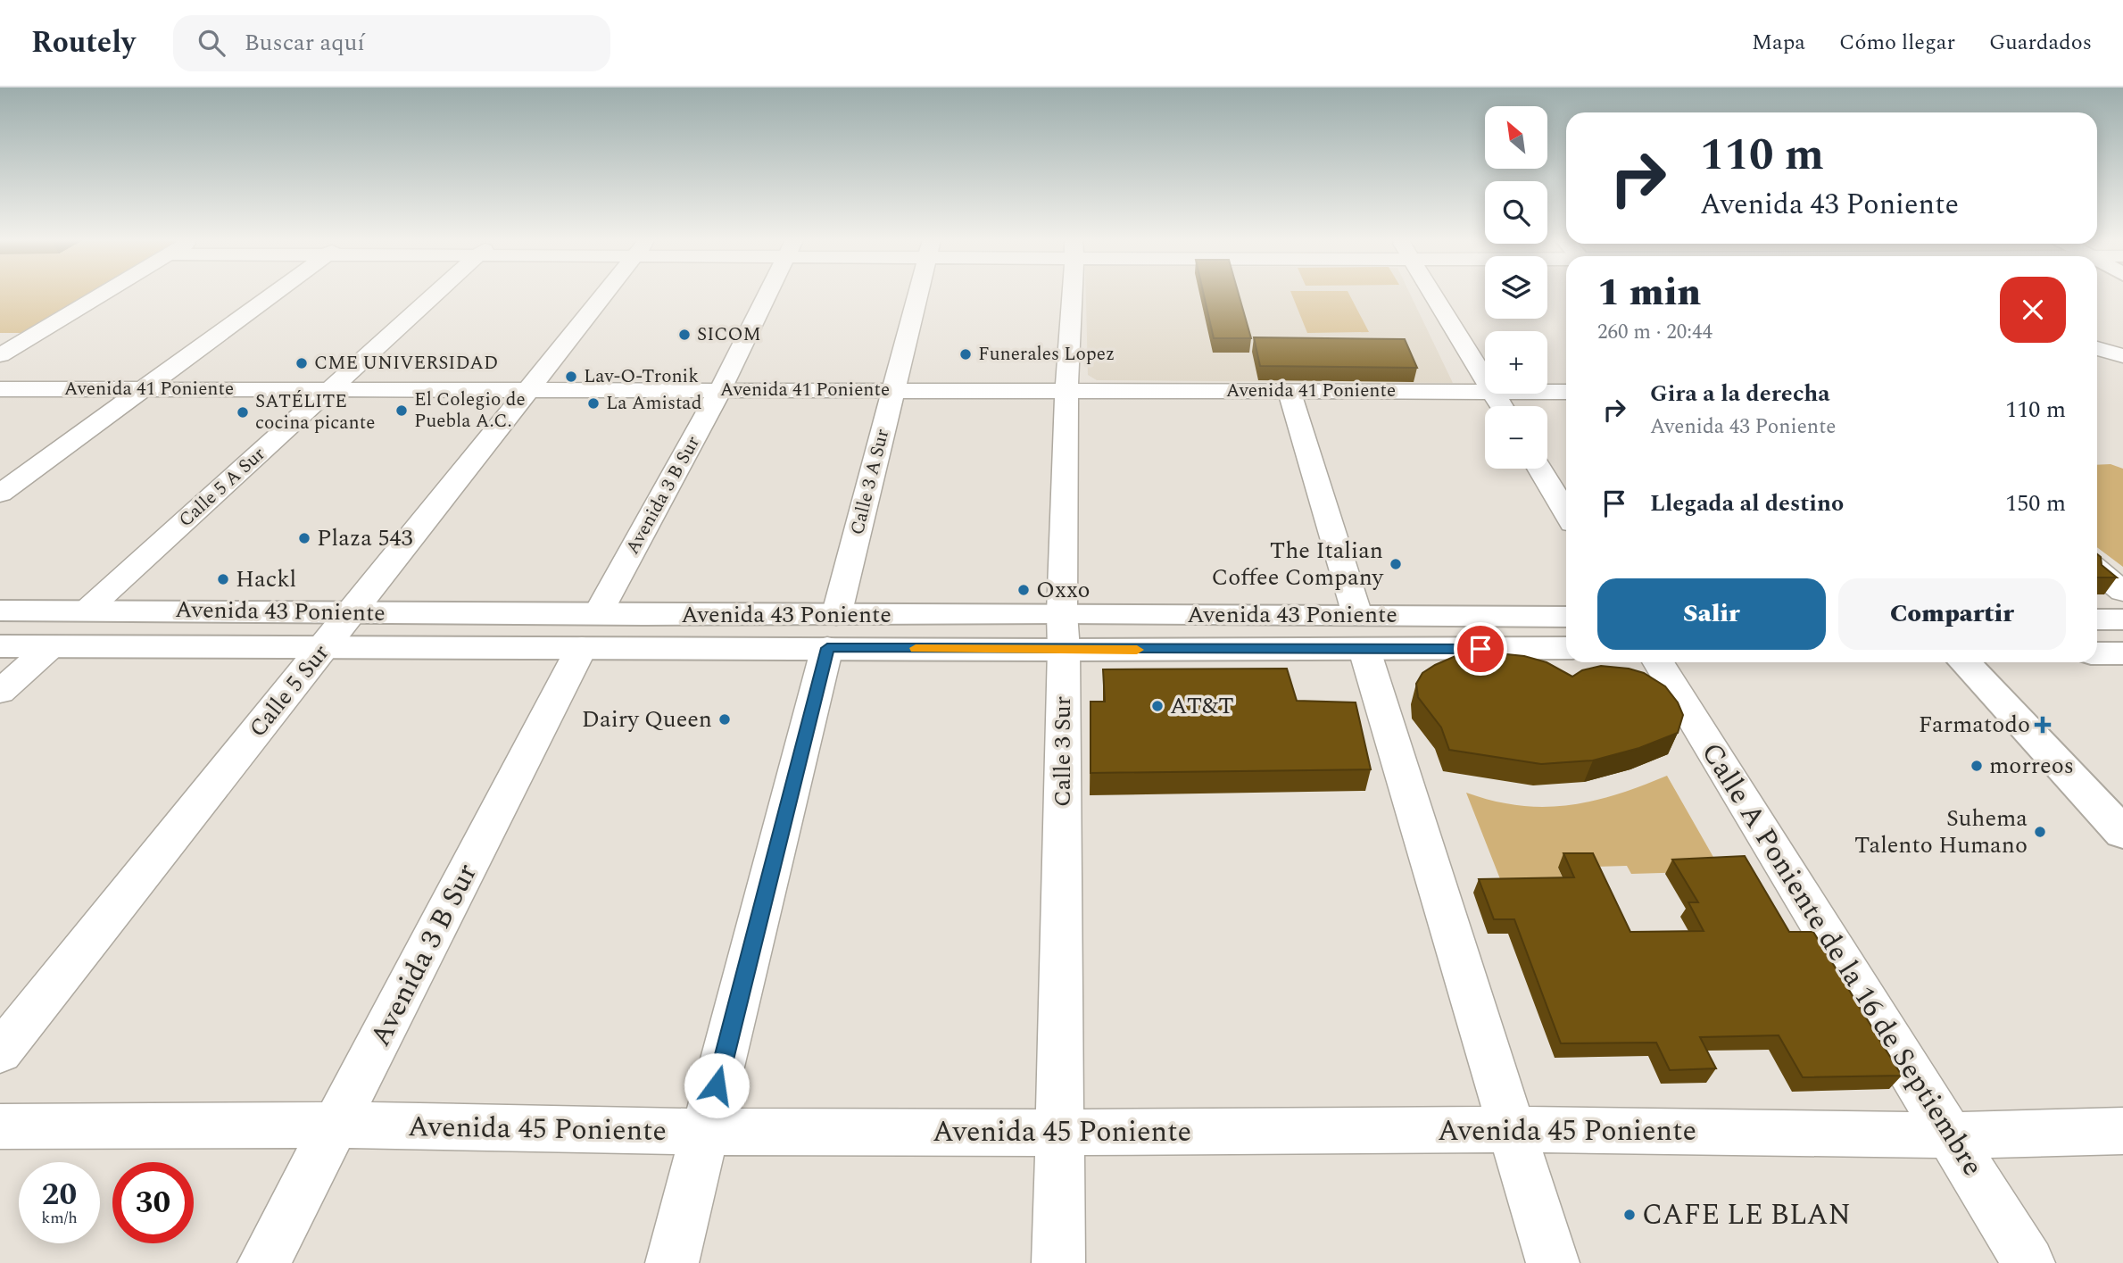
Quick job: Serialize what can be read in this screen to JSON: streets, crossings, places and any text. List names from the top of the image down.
{
  "streets": {
    "main road": ["Avenida 43 Poniente"],
    "street": [
      "Avenida 41 Poniente",
      "Calle 3 A Sur",
      "Calle 5 A Sur",
      "Avenida 3 B Sur",
      "Calle 5 Sur",
      "Calle 3 Sur",
      "Calle A Poniente de la 16 de Septiembre",
      "Avenida 45 Poniente"
    ]
  },
  "crossings": [
    ["Avenida 41 Poniente", "Calle 3 A Sur"],
    ["Avenida 41 Poniente", "Calle 5 A Sur"],
    ["Avenida 41 Poniente", "Avenida 3 B Sur"],
    ["Avenida 41 Poniente", "Calle 5 Sur"],
    ["Avenida 41 Poniente", "Calle 3 Sur"],
    ["Calle 3 A Sur", "Avenida 43 Poniente"],
    ["Calle 3 A Sur", "Avenida 45 Poniente"],
    ["Calle 5 A Sur", "Avenida 43 Poniente"],
    ["Avenida 3 B Sur", "Avenida 43 Poniente"],
    ["Avenida 3 B Sur", "Avenida 45 Poniente"],
    ["Avenida 43 Poniente", "Calle 5 Sur"],
    ["Avenida 43 Poniente", "Calle 3 Sur"],
    ["Calle 3 Sur", "Avenida 45 Poniente"],
    ["Calle A Poniente de la 16 de Septiembre", "Avenida 45 Poniente"]
  ],
  "places": {
    "other": [
      "SICOM",
      "Funerales Lopez",
      "CME UNIVERSIDAD",
      "Lav-O-Tronik",
      "La Amistad",
      "El Colegio de Puebla A.C.",
      "SATÉLITE cocina picante",
      "Plaza 543",
      "The Italian Coffee Company",
      "Hackl",
      "Oxxo",
      "AT&T",
      "Dairy Queen",
      "morreos",
      "Suhema Talento Humano",
      "CAFE LE BLAN"
    ],
    "health": ["Farmatodo"]
  },
  "north": "top left",
  "page": {
    "header": "Routely",
    "search": "Buscar aquí",
    "nav": ["Mapa", "Cómo llegar", "Guardados"],
    "map_buttons": ["+", "−"],
    "turn": ["110 m", "Avenida 43 Poniente"],
    "heading": ["1 min", "260 m · 20:44"],
    "list": [
      {
        "name": "Gira a la derecha",
        "note": "Avenida 43 Poniente",
        "value": "110 m"
      },
      {
        "name": "Llegada al destino",
        "value": "150 m"
      }
    ],
    "buttons": ["Salir", "Compartir"],
    "speed": "20 km/h",
    "limit": "30"
  }
}
